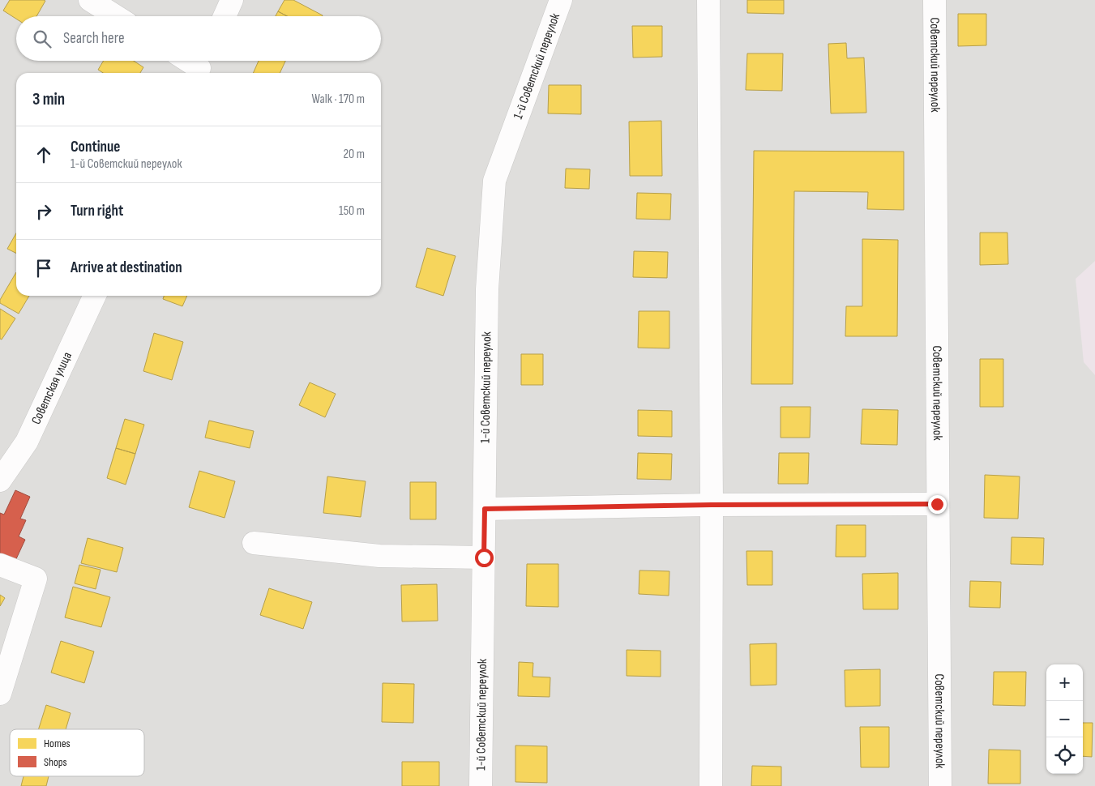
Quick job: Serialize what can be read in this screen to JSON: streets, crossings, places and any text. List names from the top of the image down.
{
  "streets": {
    "street": ["Советский переулок", "1-й Советский переулок", "Советская улица"]
  },
  "legend": ["Homes", "Shops"],
  "page": {
    "search": "Search here",
    "heading": ["3 min", "Walk · 170 m"],
    "list": [
      ["Continue", "1-й Советский переулок", "20 m"],
      ["Turn right", "150 m"],
      "Arrive at destination"
    ],
    "map_buttons": ["+", "−"]
  }
}
